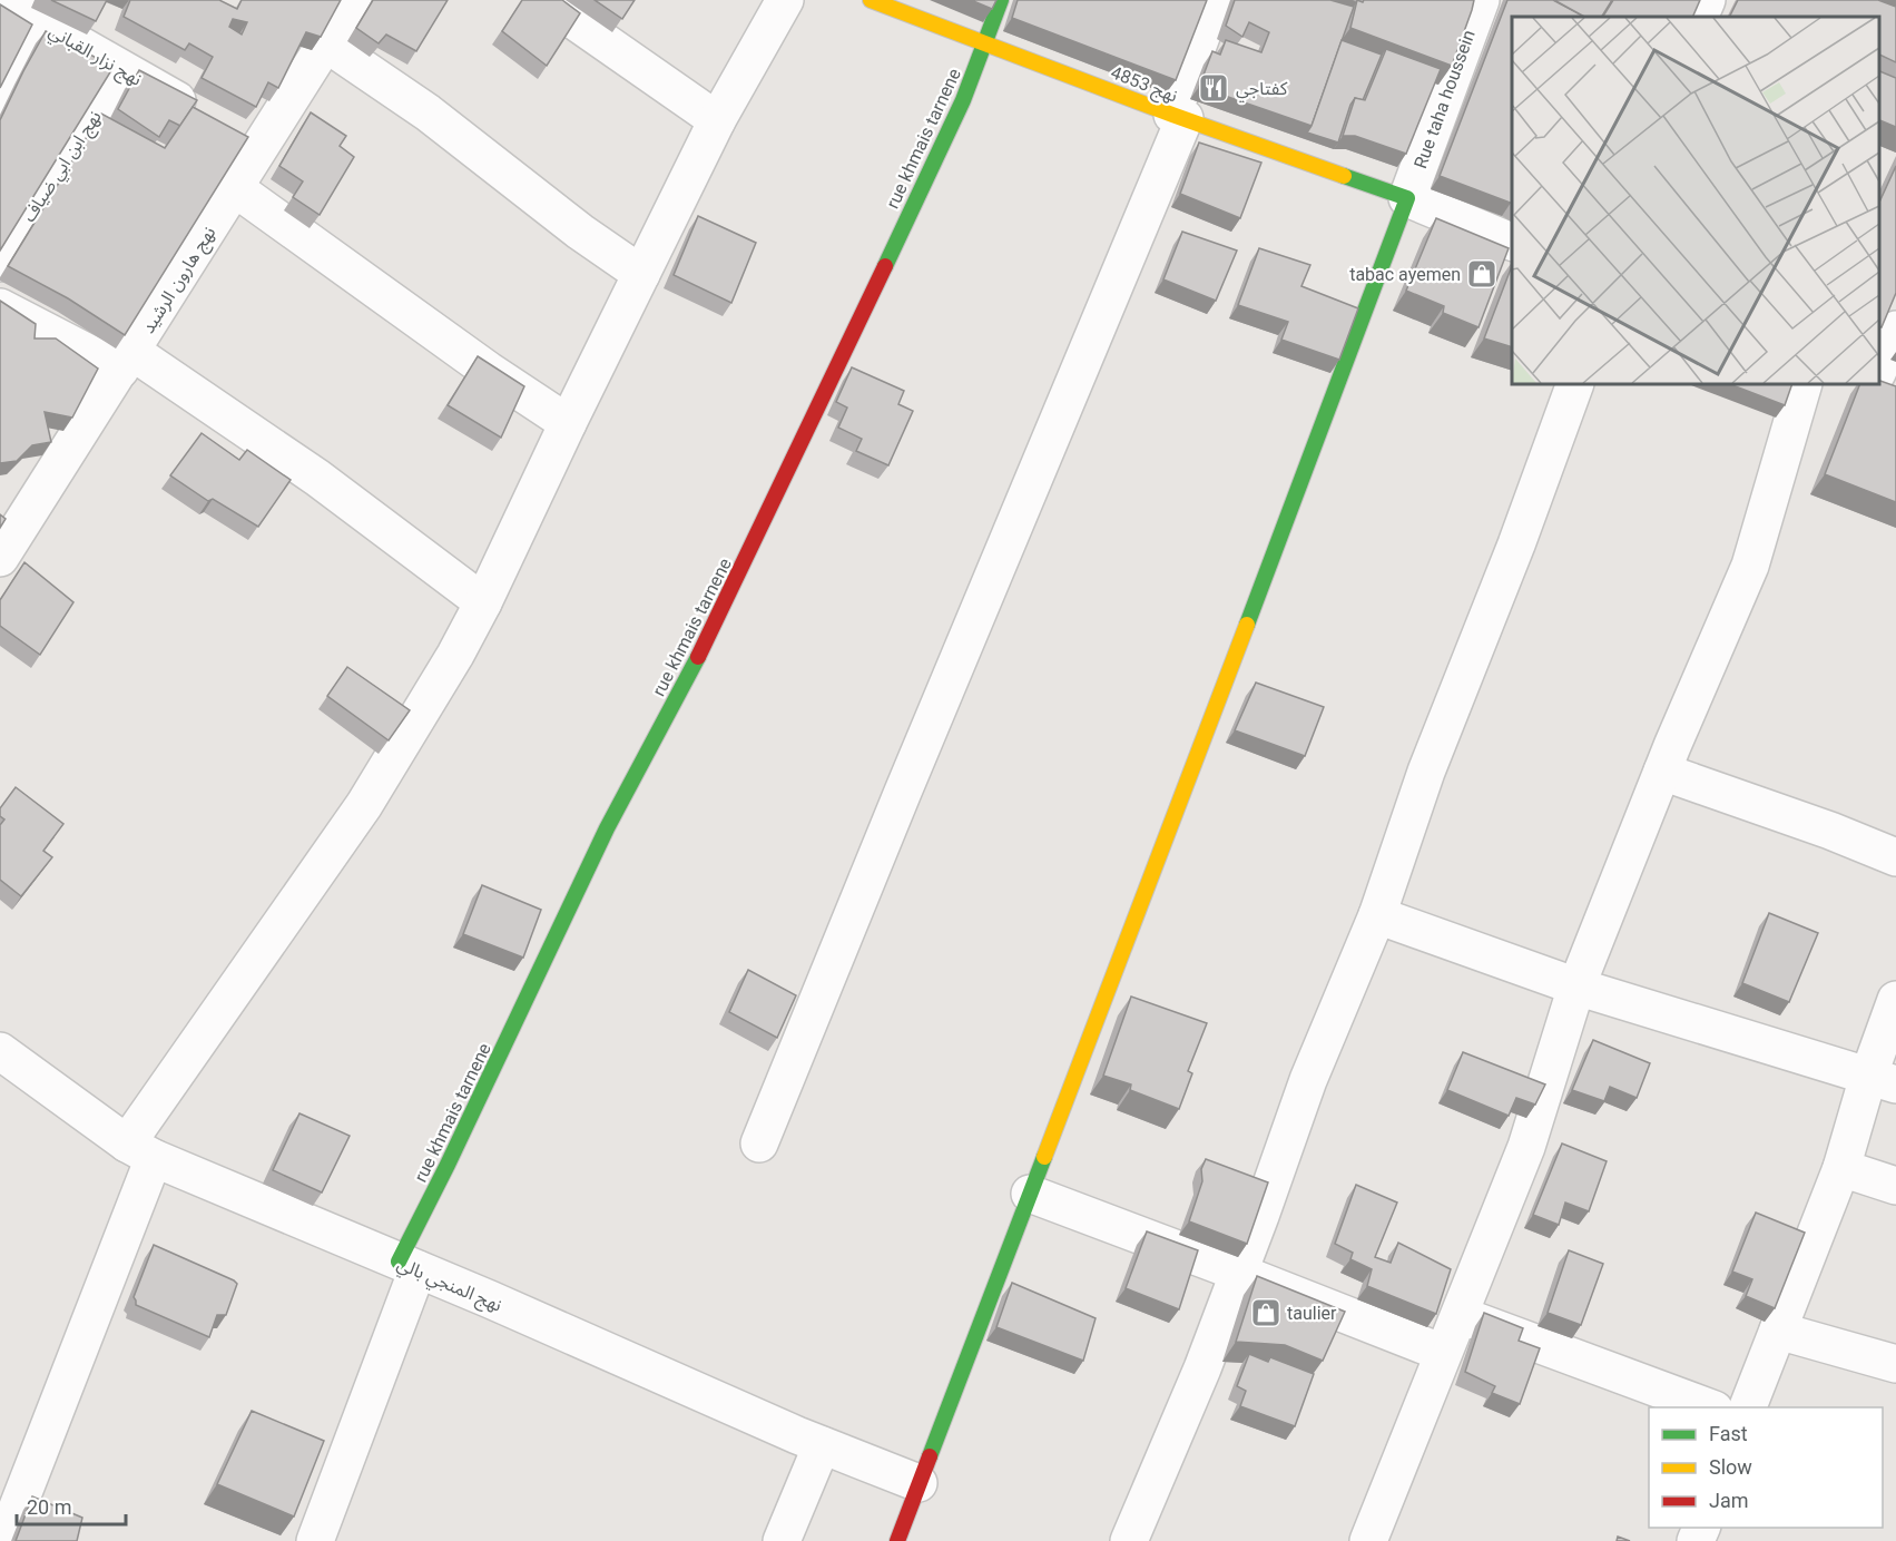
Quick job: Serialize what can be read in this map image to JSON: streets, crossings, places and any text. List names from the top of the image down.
{
  "streets": {
    "street": [
      "نهج نزار القباني",
      "نهج 4853",
      "Rue taha houssein",
      "rue khmais tarnene",
      "نهج ابن ابي ضياف",
      "نهج هارون الرشيد",
      "نهج المنجي بالي"
    ]
  },
  "crossings": [
    ["نهج نزار القباني", "نهج ابن ابي ضياف"],
    ["نهج نزار القباني", "نهج هارون الرشيد"],
    ["نهج 4853", "Rue taha houssein"],
    ["نهج 4853", "rue khmais tarnene"],
    ["rue khmais tarnene", "نهج المنجي بالي"]
  ],
  "places": {
    "restaurant": ["كفتاجي"],
    "shop": ["tabac ayemen", "taulier"]
  },
  "legend": ["Fast", "Slow", "Jam"],
  "scale_bar": "20 m"
}
